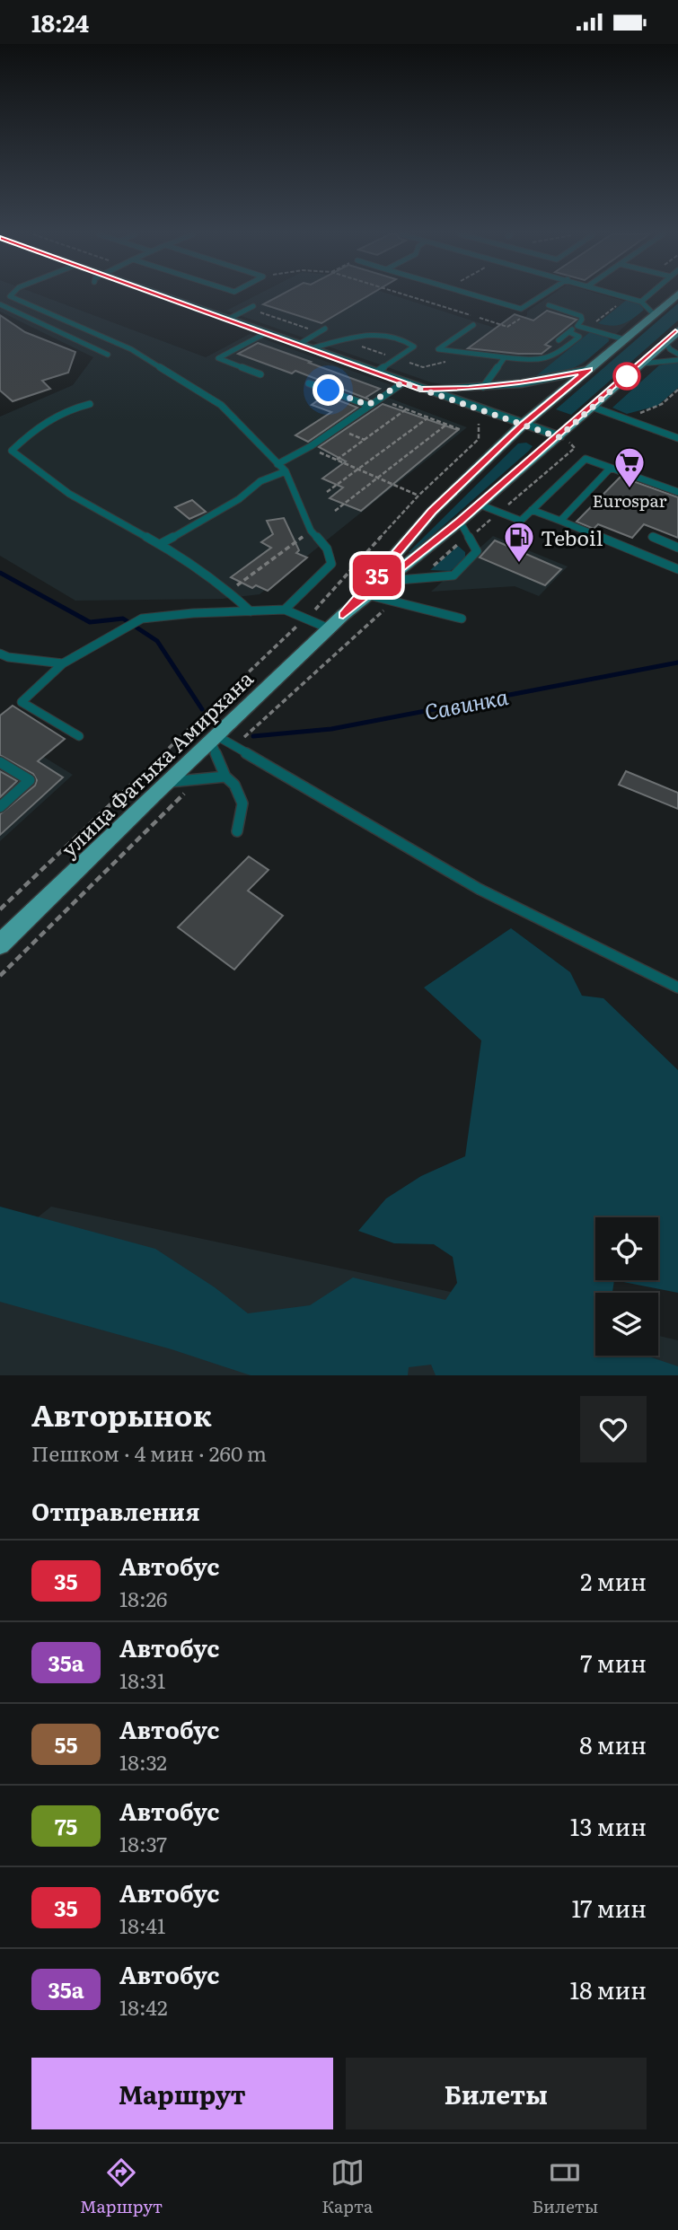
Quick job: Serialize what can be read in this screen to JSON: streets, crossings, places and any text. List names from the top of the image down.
{
  "streets": {
    "main road": ["улица Фатыха Амирхана"]
  },
  "water": ["Савинка"],
  "places": {
    "supermarket": ["Eurospar"],
    "fuel station": ["Teboil"]
  },
  "lines": ["bus line 35"],
  "page": {
    "status": "18:24",
    "on_map": "35",
    "heading": [
      ["Авторынок", "Пешком · 4 мин · 260 m"],
      "Отправления"
    ],
    "list": [
      {
        "mark": "35",
        "name": "Автобус",
        "note": "18:26",
        "value": "2 мин"
      },
      {
        "mark": "35a",
        "name": "Автобус",
        "note": "18:31",
        "value": "7 мин"
      },
      {
        "mark": "55",
        "name": "Автобус",
        "note": "18:32",
        "value": "8 мин"
      },
      {
        "mark": "75",
        "name": "Автобус",
        "note": "18:37",
        "value": "13 мин"
      },
      {
        "mark": "35",
        "name": "Автобус",
        "note": "18:41",
        "value": "17 мин"
      },
      {
        "mark": "35a",
        "name": "Автобус",
        "note": "18:42",
        "value": "18 мин"
      }
    ],
    "buttons": ["Маршрут", "Билеты"],
    "tabs": ["Маршрут", "Карта", "Билеты"]
  }
}
